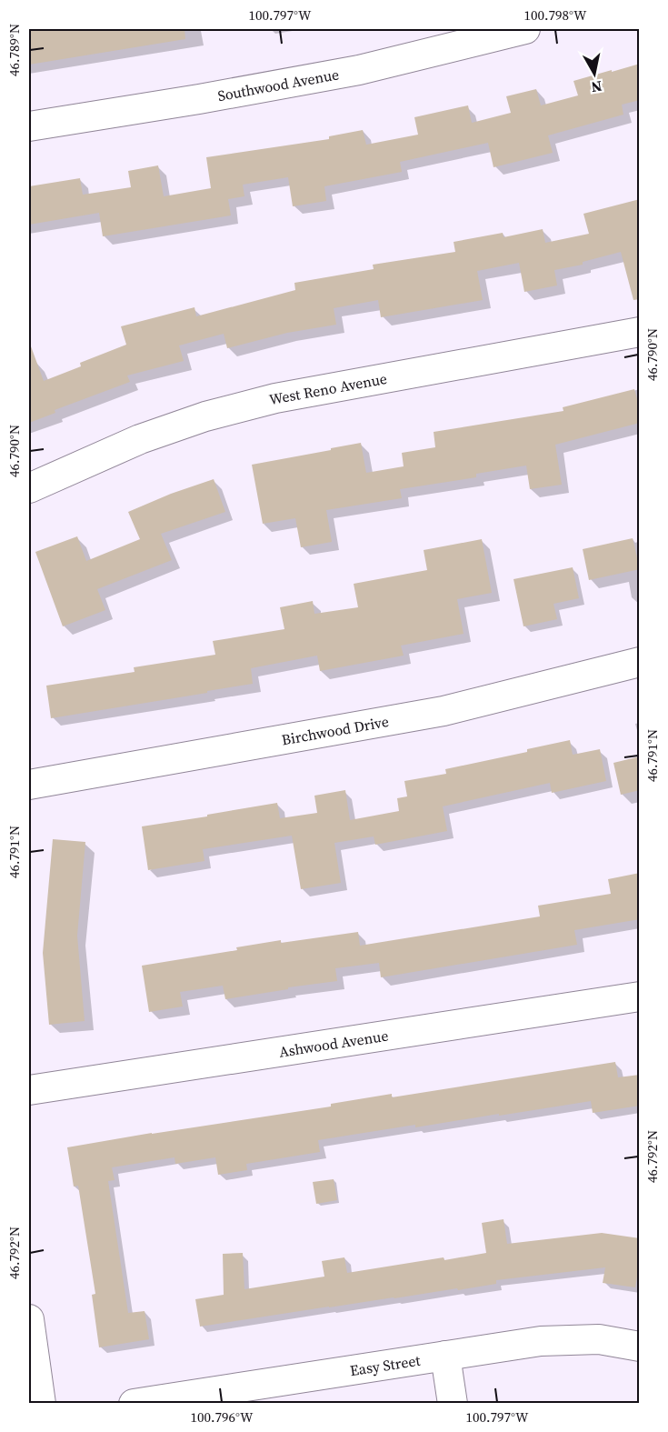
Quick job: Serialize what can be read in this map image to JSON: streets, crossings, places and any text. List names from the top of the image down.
{
  "streets": {
    "street": [
      "Southwood Avenue",
      "West Reno Avenue",
      "Birchwood Drive",
      "Ashwood Avenue",
      "Easy Street"
    ]
  },
  "north": "bottom",
  "coordinates": [
    "100.797°W",
    "100.798°W",
    "46.789°N",
    "46.790°N",
    "46.791°N",
    "46.792°N",
    "100.796°W"
  ]
}
